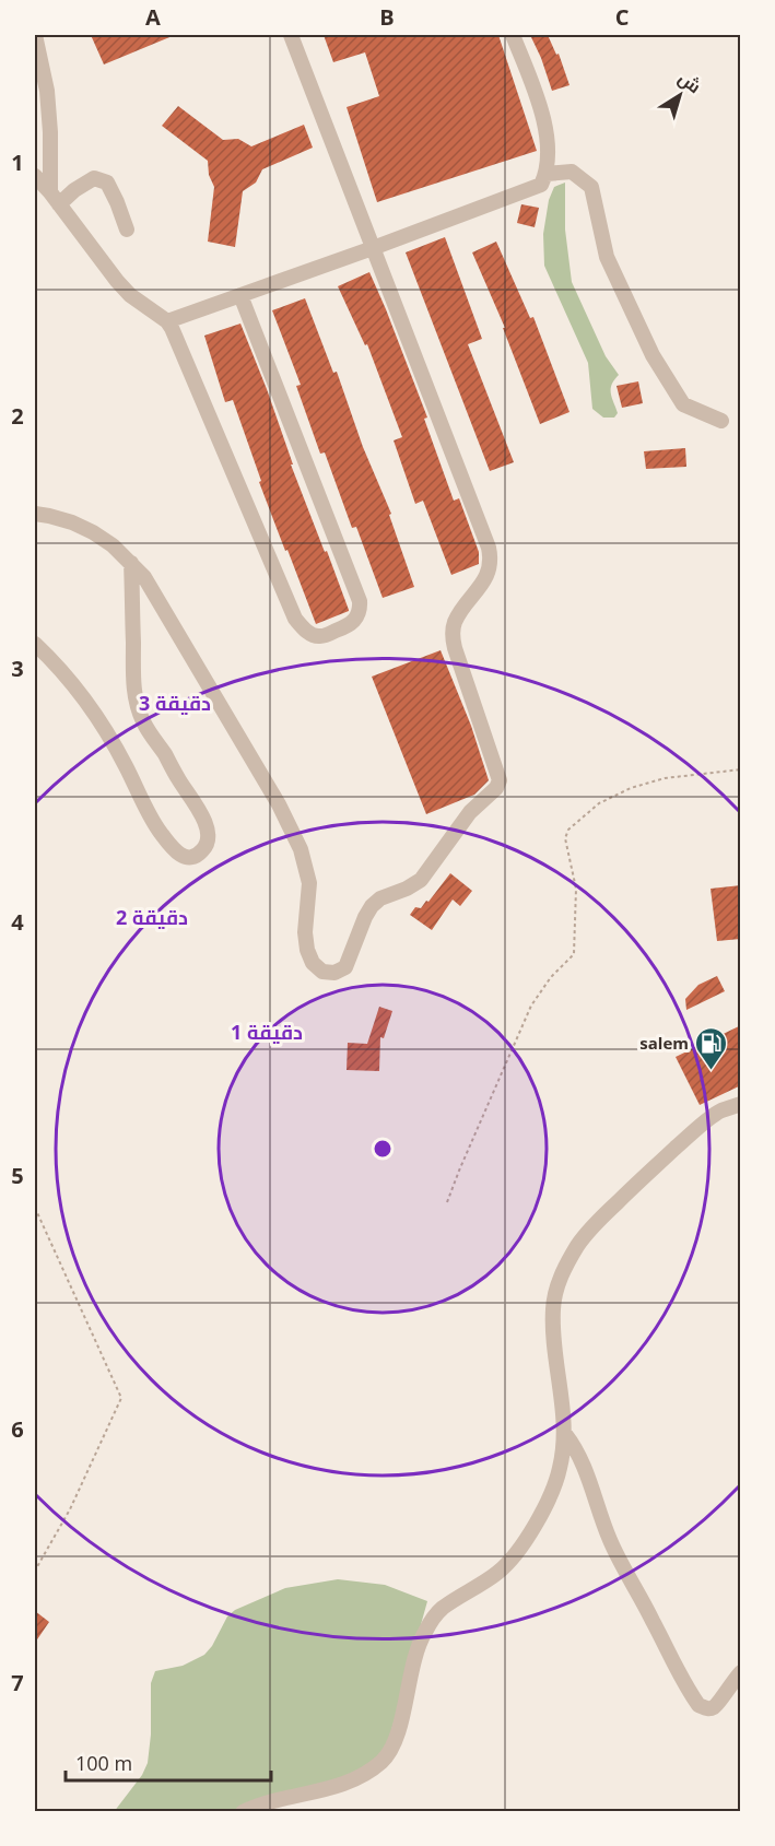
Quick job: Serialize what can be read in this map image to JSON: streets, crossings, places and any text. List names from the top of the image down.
{
  "places": {
    "fuel station": ["salem"]
  },
  "scale_bar": "100 m",
  "north": "top right",
  "grid": {
    "columns": ["A", "B", "C"],
    "rows": [
      "1",
      "2",
      "3",
      "4",
      "5",
      "6",
      "7"
    ]
  },
  "rings": ["3 دقيقة", "2 دقيقة", "1 دقيقة"]
}
